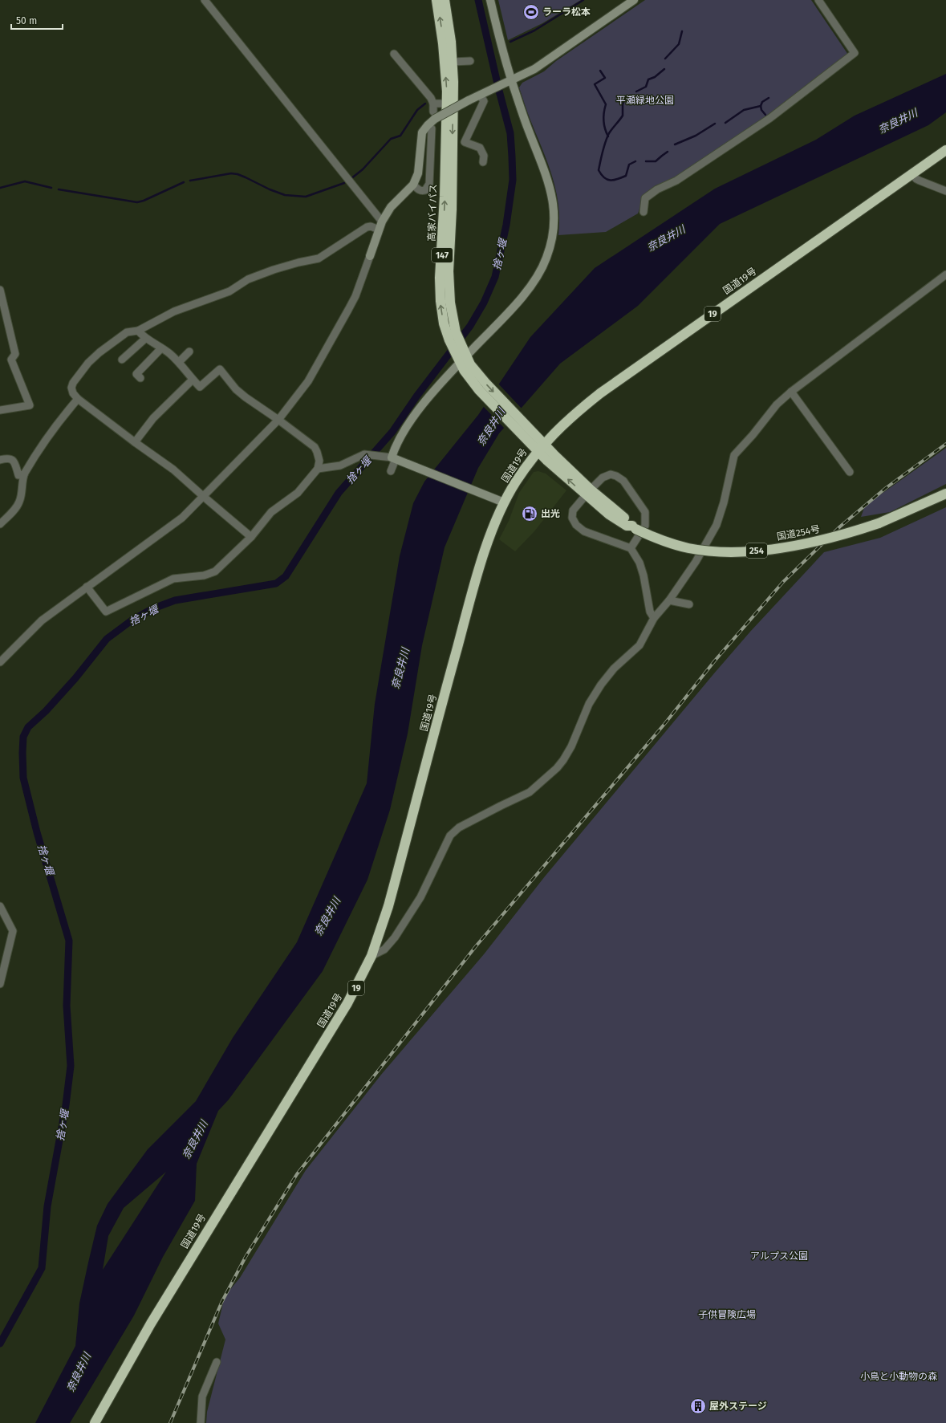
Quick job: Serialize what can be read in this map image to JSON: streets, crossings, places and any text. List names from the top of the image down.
{
  "streets": {
    "highway": [
      "高家バイパス",
      "147",
      "国道19号",
      "19",
      "国道254号",
      "254"
    ]
  },
  "crossings": [
    ["高家バイパス", "国道19号"],
    ["高家バイパス", "国道254号"],
    ["国道19号", "国道254号"]
  ],
  "water": ["奈良井川", "捨ヶ堰"],
  "parks": [
    "平瀬緑地公園",
    "アルプス公園",
    "子供冒険広場",
    "小鳥と小動物の森"
  ],
  "places": {
    "sports": ["ラーラ松本"],
    "fuel station": ["出光"],
    "building": ["屋外ステージ"]
  },
  "scale_bar": "50 m"
}
